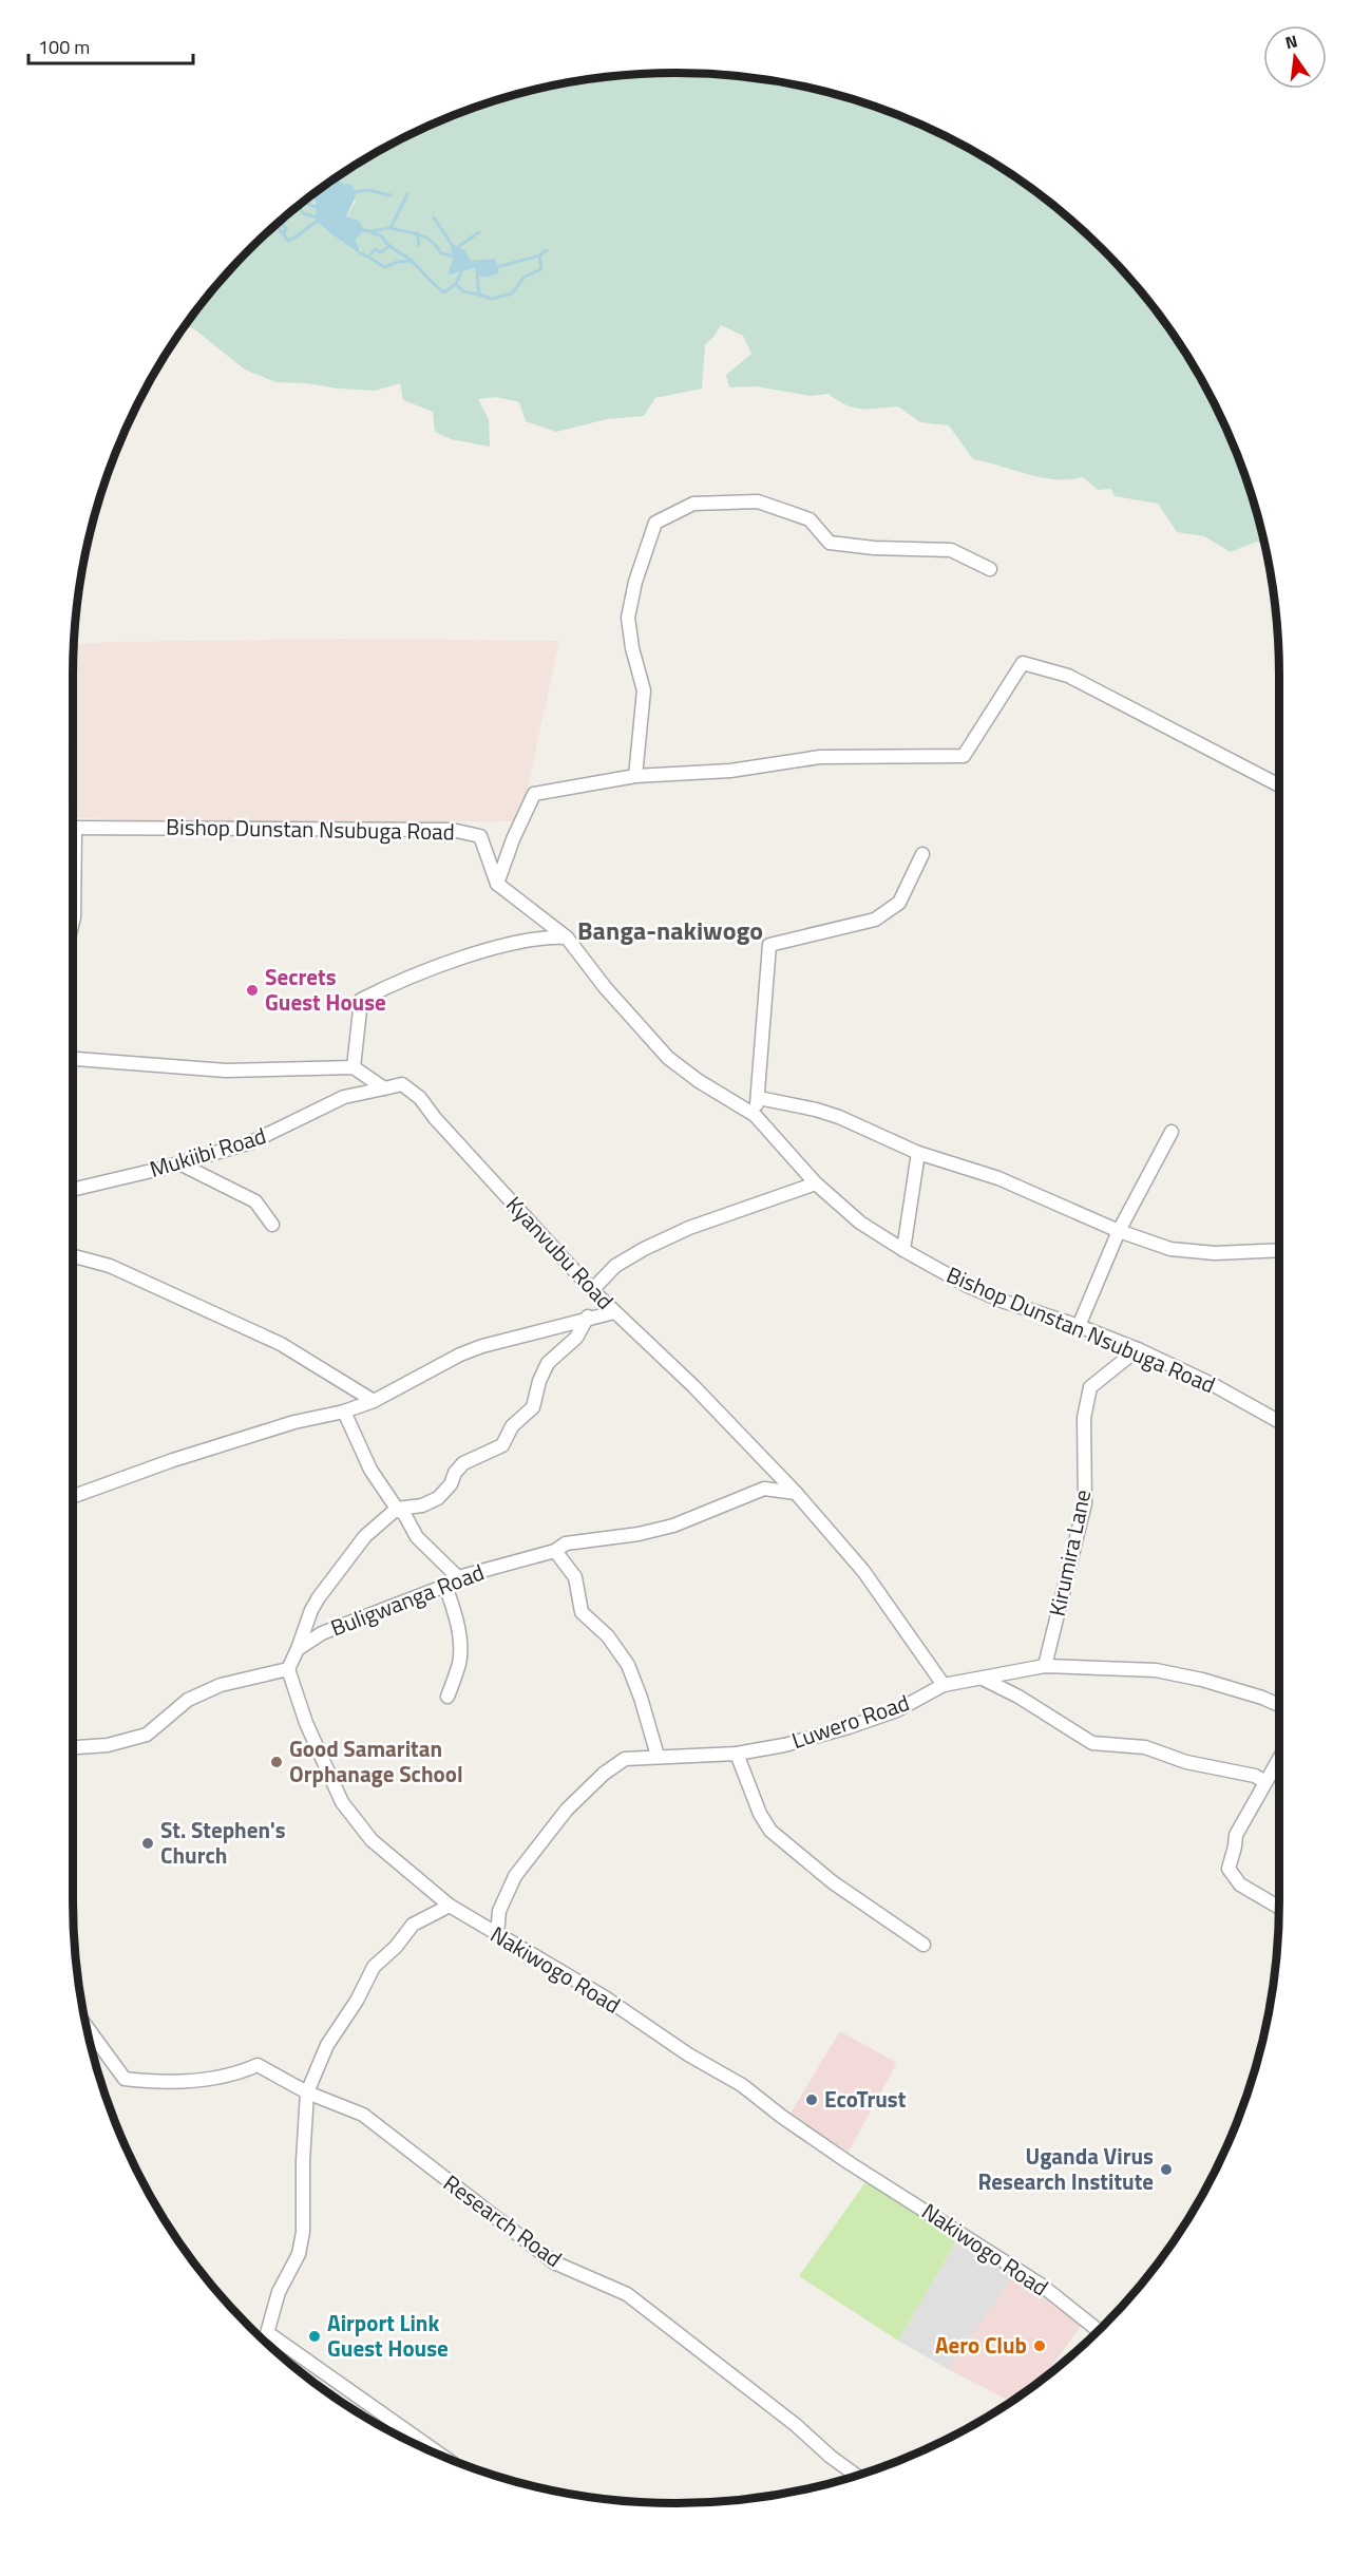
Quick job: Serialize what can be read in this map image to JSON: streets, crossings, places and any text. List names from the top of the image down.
{
  "streets": {
    "street": [
      "Bishop Dunstan Nsubuga Road",
      "Mukiibi Road",
      "Kyanvubu Road",
      "Kirumira Lane",
      "Buligwanga Road",
      "Luwero Road",
      "Nakiwogo Road",
      "Research Road"
    ]
  },
  "crossings": [
    ["Bishop Dunstan Nsubuga Road", "Kirumira Lane"],
    ["Mukiibi Road", "Kyanvubu Road"],
    ["Kyanvubu Road", "Buligwanga Road"],
    ["Kyanvubu Road", "Luwero Road"],
    ["Kirumira Lane", "Luwero Road"],
    ["Luwero Road", "Nakiwogo Road"]
  ],
  "districts": ["Banga-nakiwogo"],
  "places": [
    "Secrets Guest House",
    "Good Samaritan Orphanage School",
    "St. Stephen's Church",
    "EcoTrust",
    "Uganda Virus Research Institute",
    "Airport Link Guest House",
    "Aero Club"
  ],
  "scale_bar": "100 m",
  "north": "top"
}
